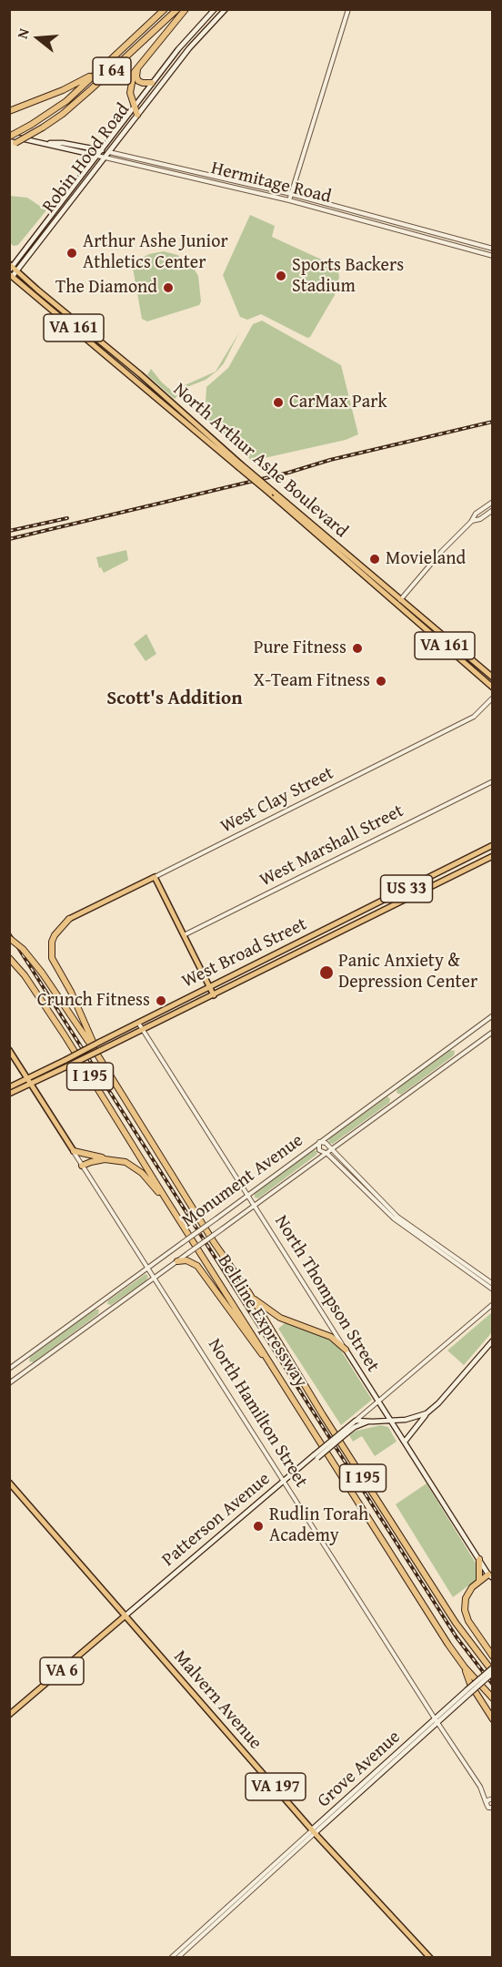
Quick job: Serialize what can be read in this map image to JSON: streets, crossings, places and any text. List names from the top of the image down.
{
  "streets": {
    "highway": ["I 64", "I 195", "Beltline Expressway"],
    "main road": [
      "Robin Hood Road",
      "Hermitage Road",
      "VA 161",
      "North Arthur Ashe Boulevard",
      "West Clay Street",
      "US 33",
      "West Broad Street",
      "North Thompson Street",
      "North Hamilton Street",
      "Patterson Avenue",
      "VA 6",
      "Malvern Avenue",
      "Grove Avenue",
      "VA 197"
    ],
    "street": ["West Marshall Street", "Monument Avenue"]
  },
  "crossings": [
    ["I 64", "Hermitage Road"],
    ["Robin Hood Road", "Hermitage Road"],
    ["Robin Hood Road", "North Arthur Ashe Boulevard"],
    ["West Broad Street", "North Thompson Street"],
    ["West Broad Street", "North Hamilton Street"],
    ["Monument Avenue", "North Thompson Street"],
    ["Monument Avenue", "North Hamilton Street"],
    ["North Thompson Street", "Patterson Avenue"],
    ["Beltline Expressway", "Grove Avenue"],
    ["North Hamilton Street", "Patterson Avenue"],
    ["North Hamilton Street", "Grove Avenue"],
    ["Patterson Avenue", "Malvern Avenue"],
    ["Malvern Avenue", "Grove Avenue"]
  ],
  "districts": ["Scott's Addition"],
  "places": [
    "Arthur Ashe Junior Athletics Center",
    "Sports Backers Stadium",
    "The Diamond",
    "CarMax Park",
    "Movieland",
    "Pure Fitness",
    "X-Team Fitness",
    "Panic Anxiety & Depression Center",
    "Crunch Fitness",
    "Rudlin Torah Academy"
  ],
  "north": "left"
}
